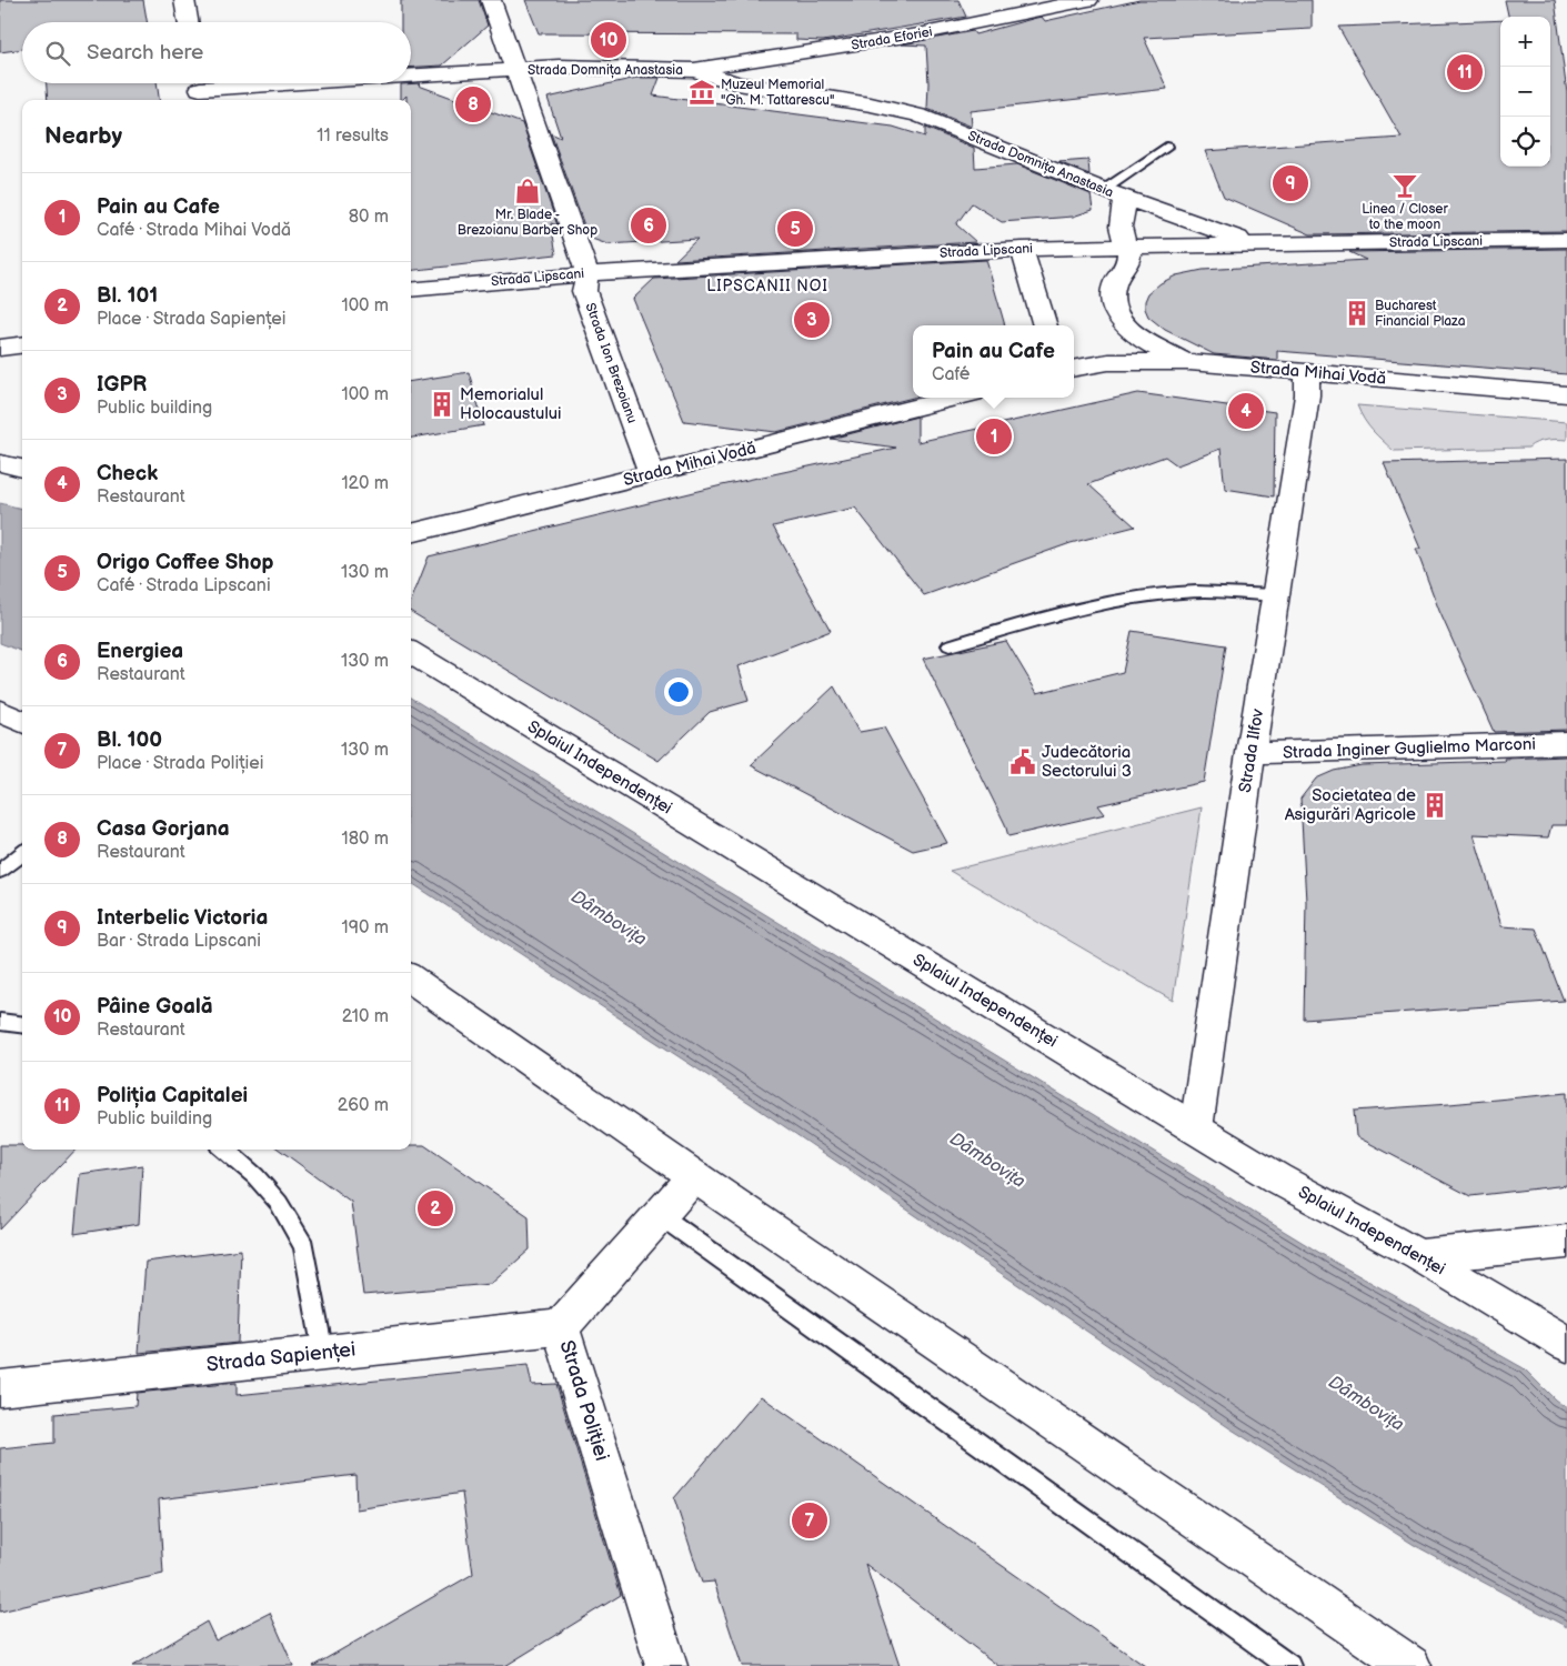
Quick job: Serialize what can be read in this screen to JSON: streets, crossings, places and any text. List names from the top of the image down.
{
  "streets": {
    "street": [
      "Strada Eforiei",
      "Strada Domnița Anastasia",
      "Strada Lipscani",
      "Strada Ion Brezoianu",
      "Strada Mihai Vodă",
      "Strada Inginer Guglielmo Marconi",
      "Strada Ilfov",
      "Splaiul Independenței",
      "Strada Sapienței",
      "Strada Poliției"
    ]
  },
  "crossings": [
    ["Strada Eforiei", "Strada Domnița Anastasia"],
    ["Strada Domnița Anastasia", "Strada Lipscani"],
    ["Strada Domnița Anastasia", "Strada Ion Brezoianu"],
    ["Strada Domnița Anastasia", "Strada Mihai Vodă"],
    ["Strada Lipscani", "Strada Ion Brezoianu"],
    ["Strada Ion Brezoianu", "Strada Mihai Vodă"],
    ["Strada Mihai Vodă", "Strada Ilfov"],
    ["Strada Inginer Guglielmo Marconi", "Strada Ilfov"],
    ["Strada Ilfov", "Splaiul Independenței"],
    ["Strada Sapienței", "Strada Poliției"]
  ],
  "districts": ["LIPSCANII NOI"],
  "water": ["Dâmbovița"],
  "places": {
    "museum": ["Muzeul Memorial \"Gh. M. Tattarescu\""],
    "bar": ["Linea / Closer to the moon"],
    "shop": ["Mr. Blade - Brezoianu Barber Shop"],
    "building": ["Bucharest Financial Plaza", "Memorialul Holocaustului", "Societatea de Asigurări Agricole"],
    "public building": ["Judecătoria Sectorului 3"]
  },
  "page": {
    "map_buttons": ["+", "−"],
    "pins": [
      "10",
      "11",
      "8",
      "9",
      "6",
      "5",
      "3",
      "4",
      "1",
      "2",
      "7"
    ],
    "search": "Search here",
    "heading": ["Nearby", "11 results"],
    "list": [
      {
        "mark": "1",
        "name": "Pain au Cafe",
        "note": "Café · Strada Mihai Vodă",
        "value": "80 m"
      },
      {
        "mark": "2",
        "name": "Bl. 101",
        "note": "Place · Strada Sapienței",
        "value": "100 m"
      },
      {
        "mark": "3",
        "name": "IGPR",
        "note": "Public building",
        "value": "100 m"
      },
      {
        "mark": "4",
        "name": "Check",
        "note": "Restaurant",
        "value": "120 m"
      },
      {
        "mark": "5",
        "name": "Origo Coffee Shop",
        "note": "Café · Strada Lipscani",
        "value": "130 m"
      },
      {
        "mark": "6",
        "name": "Energiea",
        "note": "Restaurant",
        "value": "130 m"
      },
      {
        "mark": "7",
        "name": "Bl. 100",
        "note": "Place · Strada Poliției",
        "value": "130 m"
      },
      {
        "mark": "8",
        "name": "Casa Gorjana",
        "note": "Restaurant",
        "value": "180 m"
      },
      {
        "mark": "9",
        "name": "Interbelic Victoria",
        "note": "Bar · Strada Lipscani",
        "value": "190 m"
      },
      {
        "mark": "10",
        "name": "Pâine Goală",
        "note": "Restaurant",
        "value": "210 m"
      },
      {
        "mark": "11",
        "name": "Poliția Capitalei",
        "note": "Public building",
        "value": "260 m"
      }
    ],
    "popup": ["Pain au Cafe", "Café"]
  }
}
